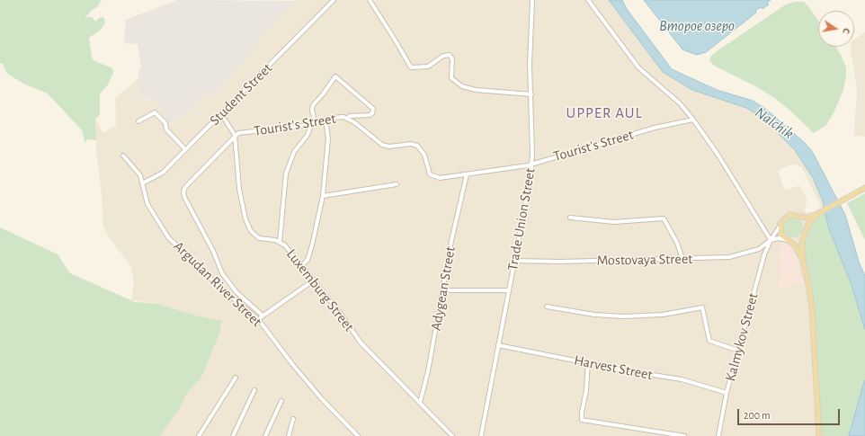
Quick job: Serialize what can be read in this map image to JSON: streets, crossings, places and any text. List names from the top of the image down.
{
  "streets": {
    "street": [
      "Student Street",
      "Tourist's Street",
      "Trade Union Street",
      "Mostovaya Street",
      "Argudan River Street",
      "Adygean Street",
      "Luxemburg Street",
      "Kalmykov Street",
      "Harvest Street"
    ]
  },
  "crossings": [
    ["Student Street", "Argudan River Street"],
    ["Student Street", "Luxemburg Street"],
    ["Tourist's Street", "Trade Union Street"],
    ["Tourist's Street", "Adygean Street"],
    ["Tourist's Street", "Luxemburg Street"],
    ["Trade Union Street", "Mostovaya Street"],
    ["Trade Union Street", "Harvest Street"],
    ["Mostovaya Street", "Kalmykov Street"],
    ["Adygean Street", "Luxemburg Street"],
    ["Kalmykov Street", "Harvest Street"]
  ],
  "districts": ["UPPER AUL"],
  "water": ["Второе озеро", "Nalchik"],
  "scale_bar": "200 m",
  "north": "right"
}
